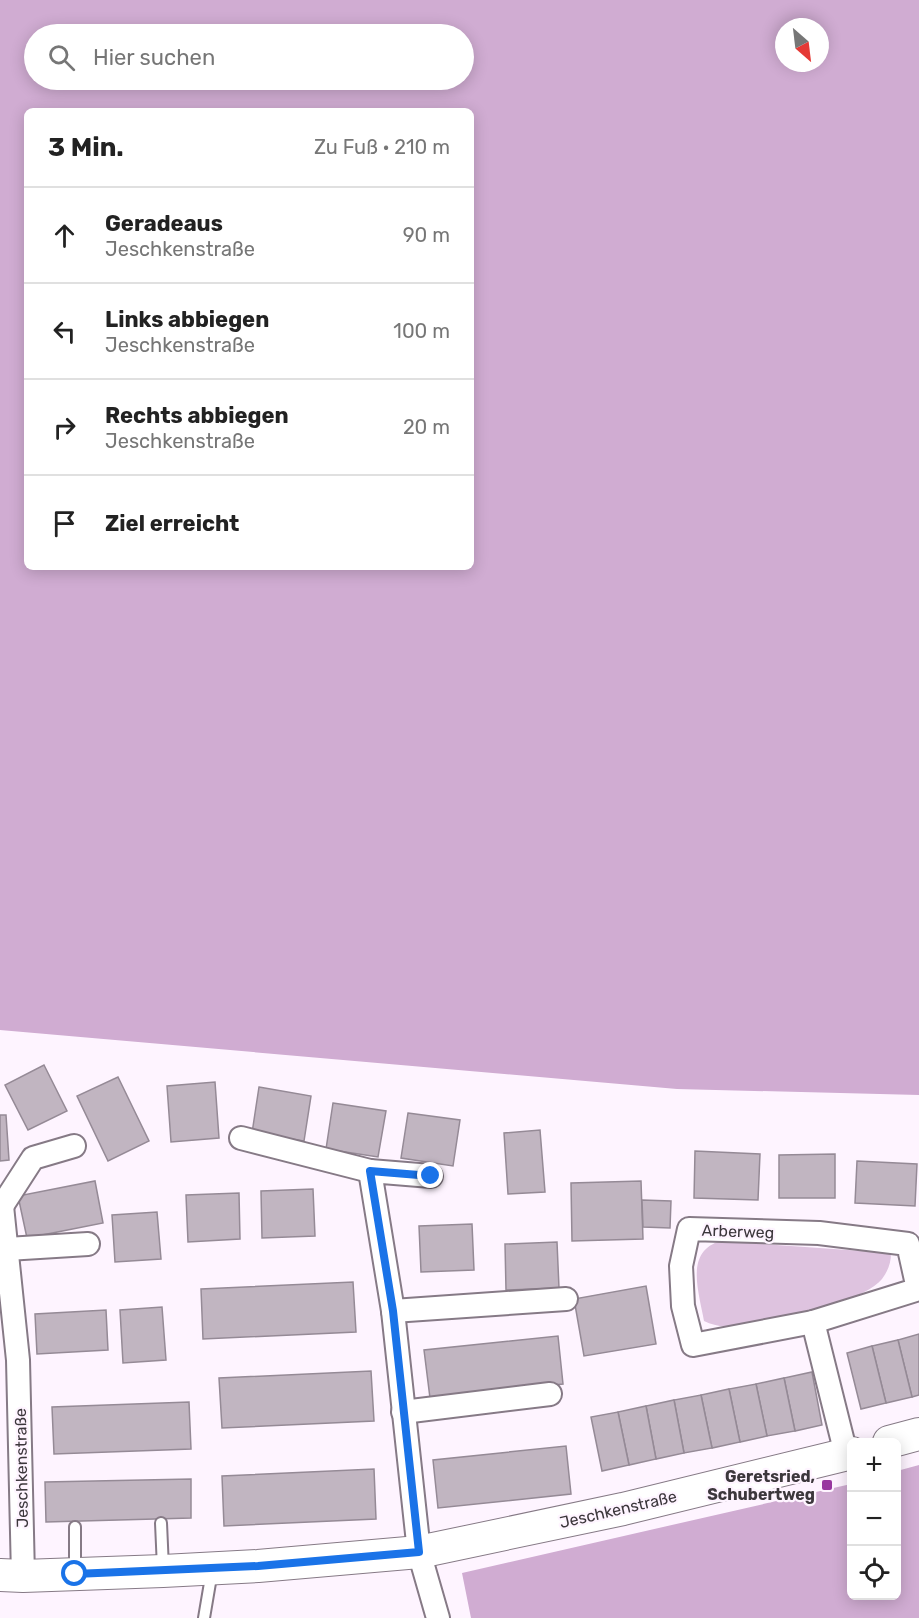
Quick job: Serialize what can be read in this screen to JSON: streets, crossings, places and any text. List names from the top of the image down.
{
  "streets": {
    "street": ["Arberweg", "Jeschkenstraße"]
  },
  "places": {
    "transit": ["Geretsried, Schubertweg"]
  },
  "north": "bottom right",
  "page": {
    "search": "Hier suchen",
    "heading": ["3 Min.", "Zu Fuß · 210 m"],
    "list": [
      ["Geradeaus", "Jeschkenstraße", "90 m"],
      ["Links abbiegen", "Jeschkenstraße", "100 m"],
      ["Rechts abbiegen", "Jeschkenstraße", "20 m"],
      "Ziel erreicht"
    ],
    "map_buttons": ["+", "−"]
  }
}
